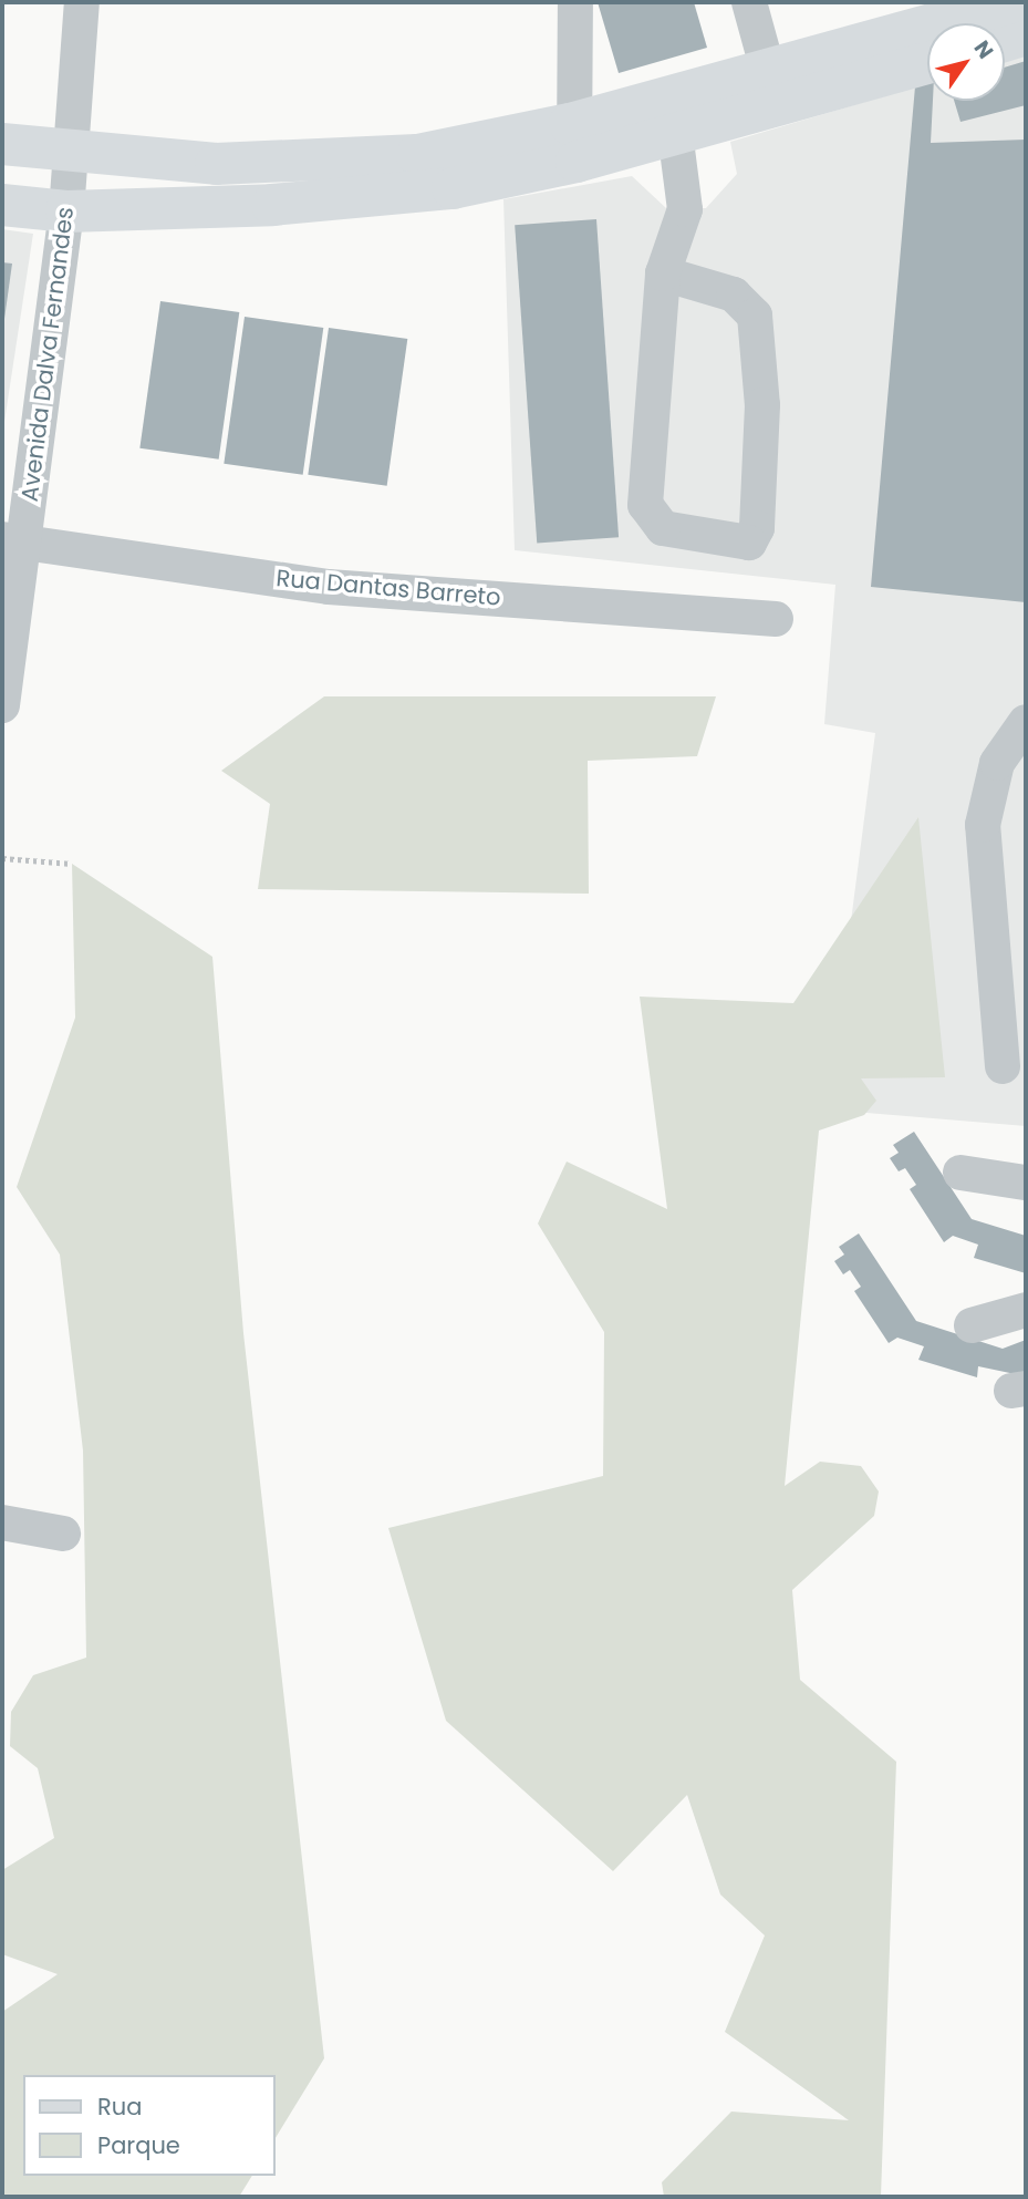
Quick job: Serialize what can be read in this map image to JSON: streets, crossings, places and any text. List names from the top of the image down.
{
  "streets": {
    "street": ["Avenida Dalva Fernandes", "Rua Dantas Barreto"]
  },
  "crossings": [
    ["Avenida Dalva Fernandes", "Rua Dantas Barreto"]
  ],
  "legend": ["Rua", "Parque"],
  "north": "top right"
}
